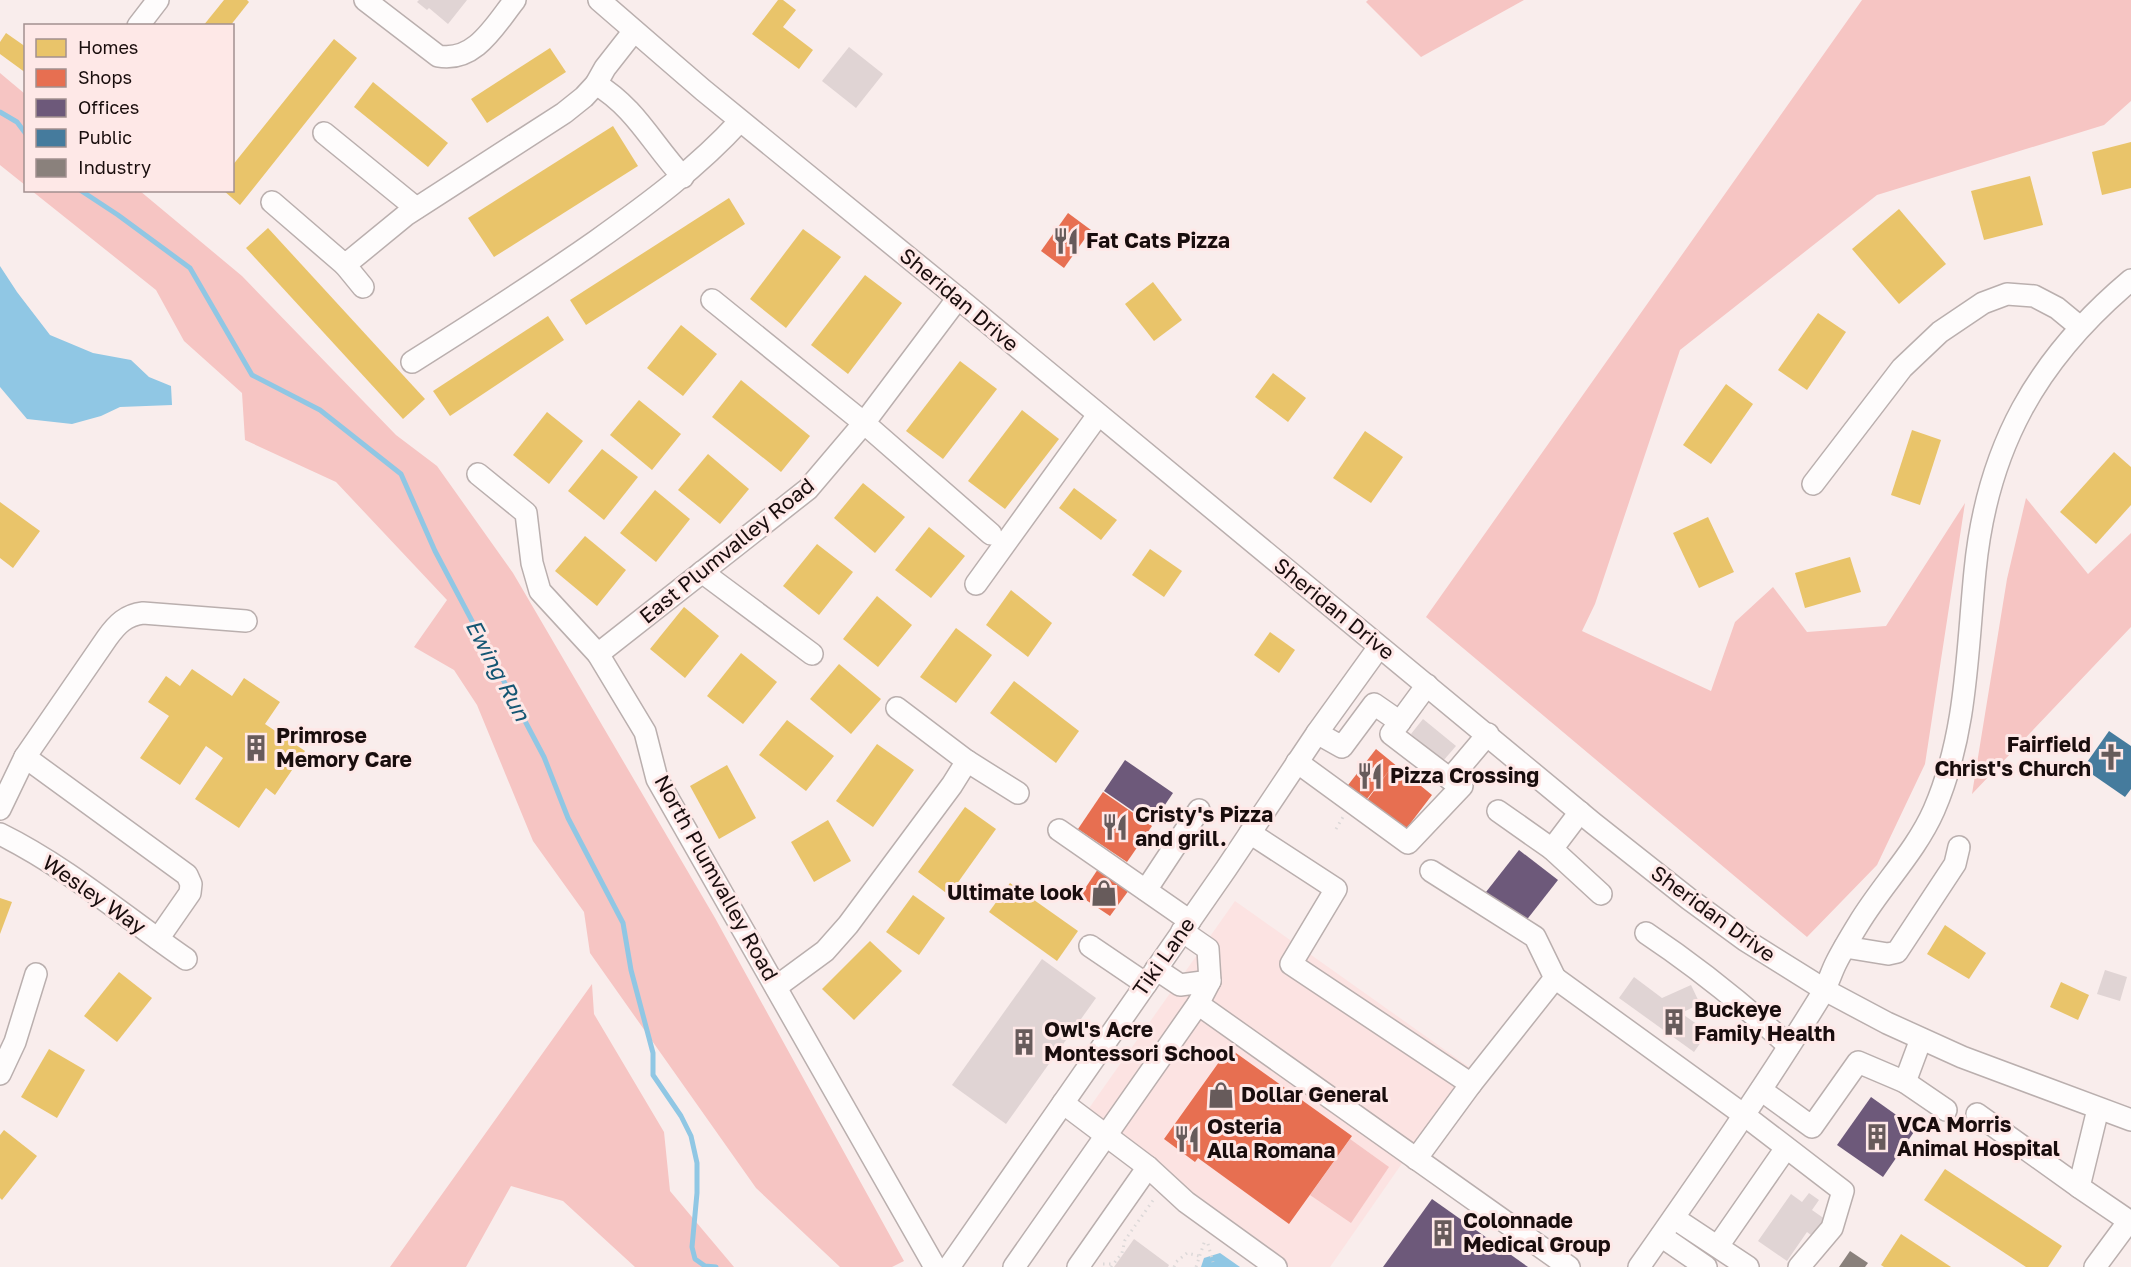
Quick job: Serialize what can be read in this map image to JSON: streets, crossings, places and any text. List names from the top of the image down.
{
  "streets": {
    "street": [
      "Sheridan Drive",
      "East Plumvalley Road",
      "North Plumvalley Road",
      "Wesley Way",
      "Tiki Lane"
    ]
  },
  "crossings": [
    ["Sheridan Drive", "East Plumvalley Road"],
    ["Sheridan Drive", "Tiki Lane"],
    ["East Plumvalley Road", "North Plumvalley Road"]
  ],
  "water": ["Ewing Run"],
  "places": {
    "restaurant": [
      "Fat Cats Pizza",
      "Pizza Crossing",
      "Cristy's Pizza and grill.",
      "Osteria Alla Romana"
    ],
    "building": [
      "Primrose Memory Care",
      "Buckeye Family Health",
      "Owl's Acre Montessori School",
      "VCA Morris Animal Hospital",
      "Colonnade Medical Group"
    ],
    "church": ["Fairfield Christ's Church"],
    "shop": ["Ultimate look", "Dollar General"]
  },
  "legend": [
    "Homes",
    "Shops",
    "Offices",
    "Public",
    "Industry"
  ]
}
